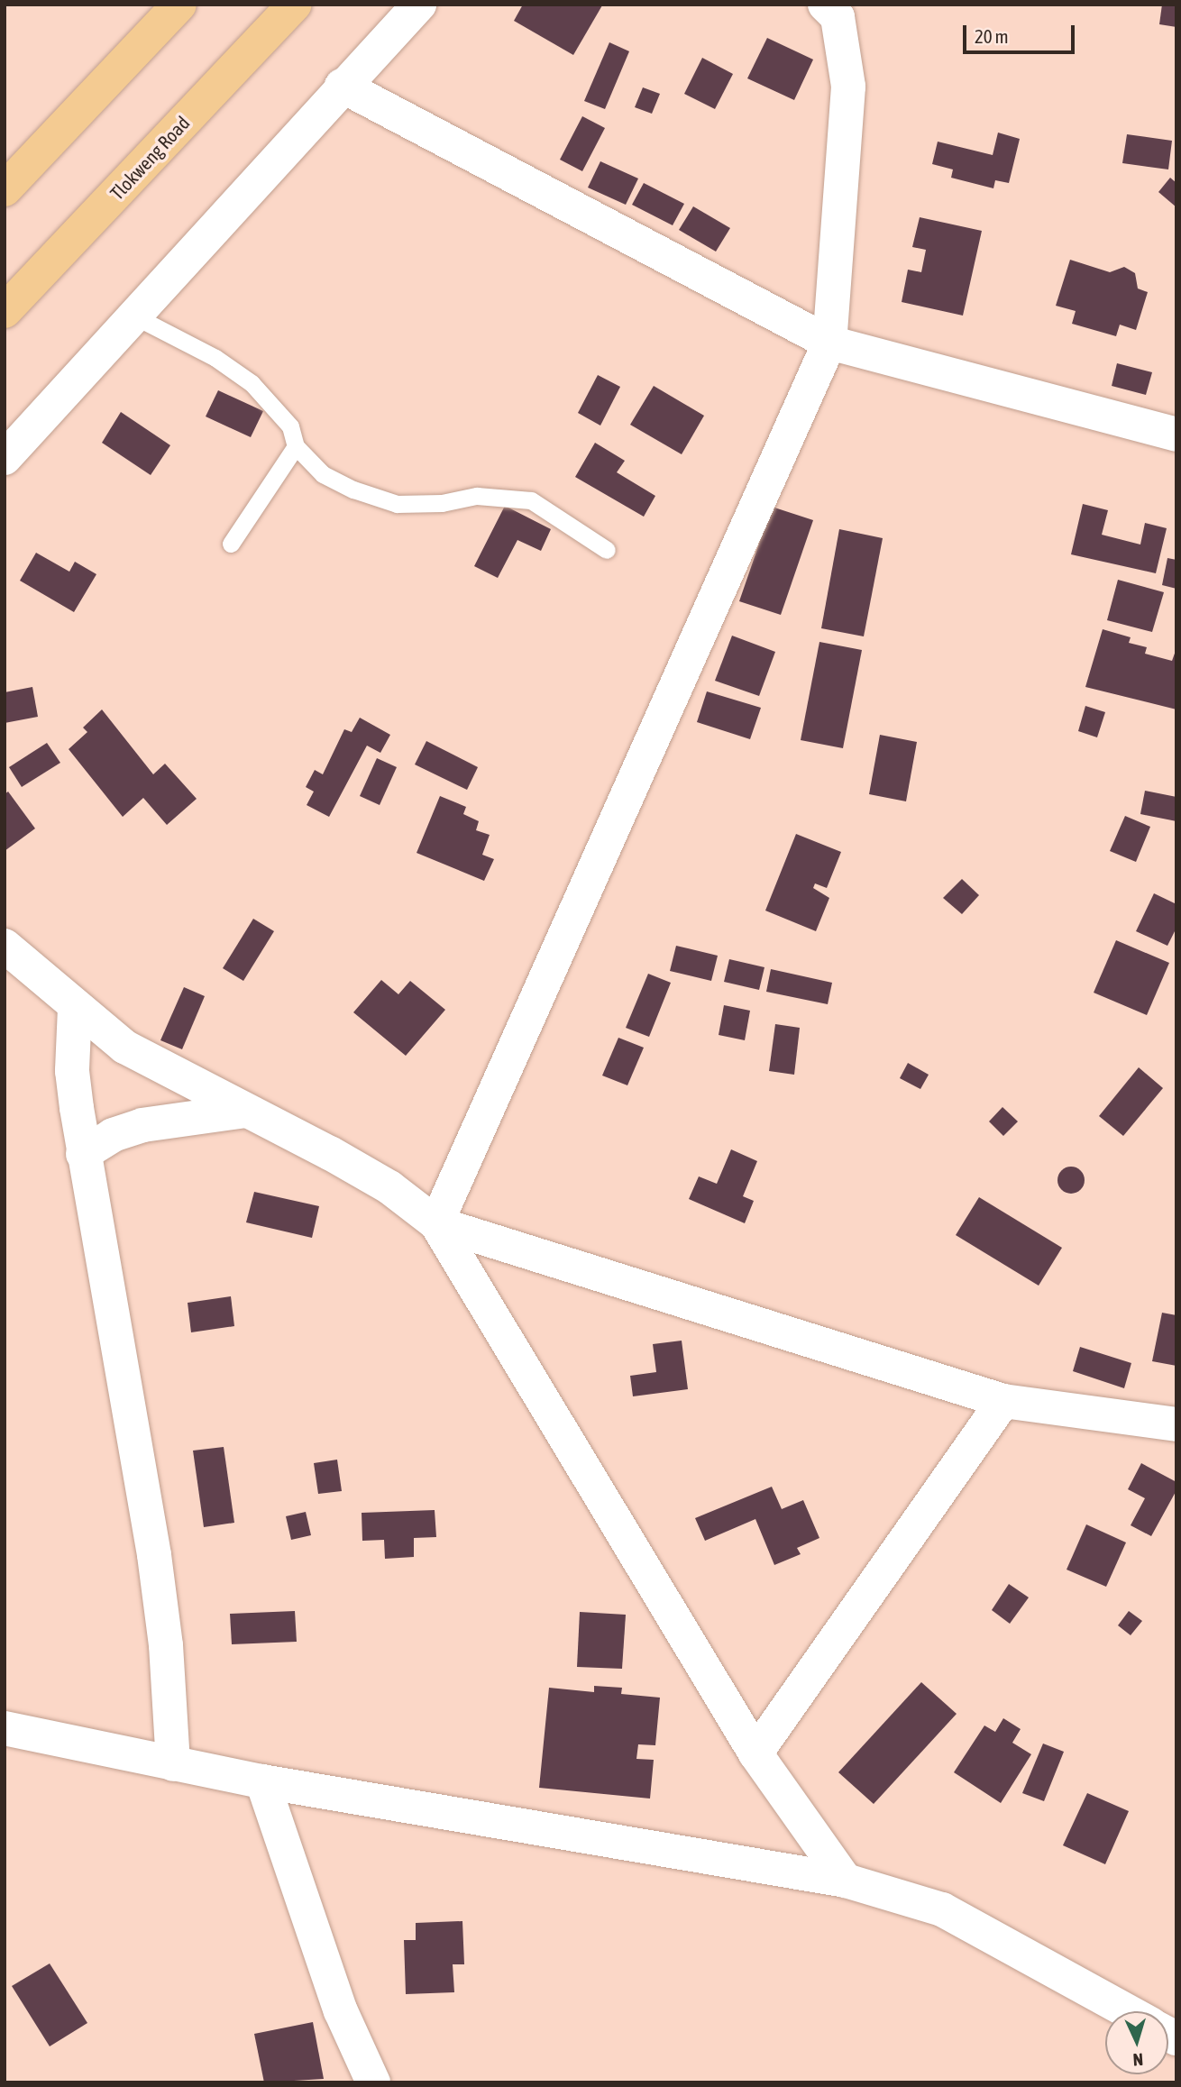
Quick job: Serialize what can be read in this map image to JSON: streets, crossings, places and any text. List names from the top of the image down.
{
  "streets": {
    "main road": ["Tlokweng Road"]
  },
  "scale_bar": "20 m",
  "north": "bottom"
}
